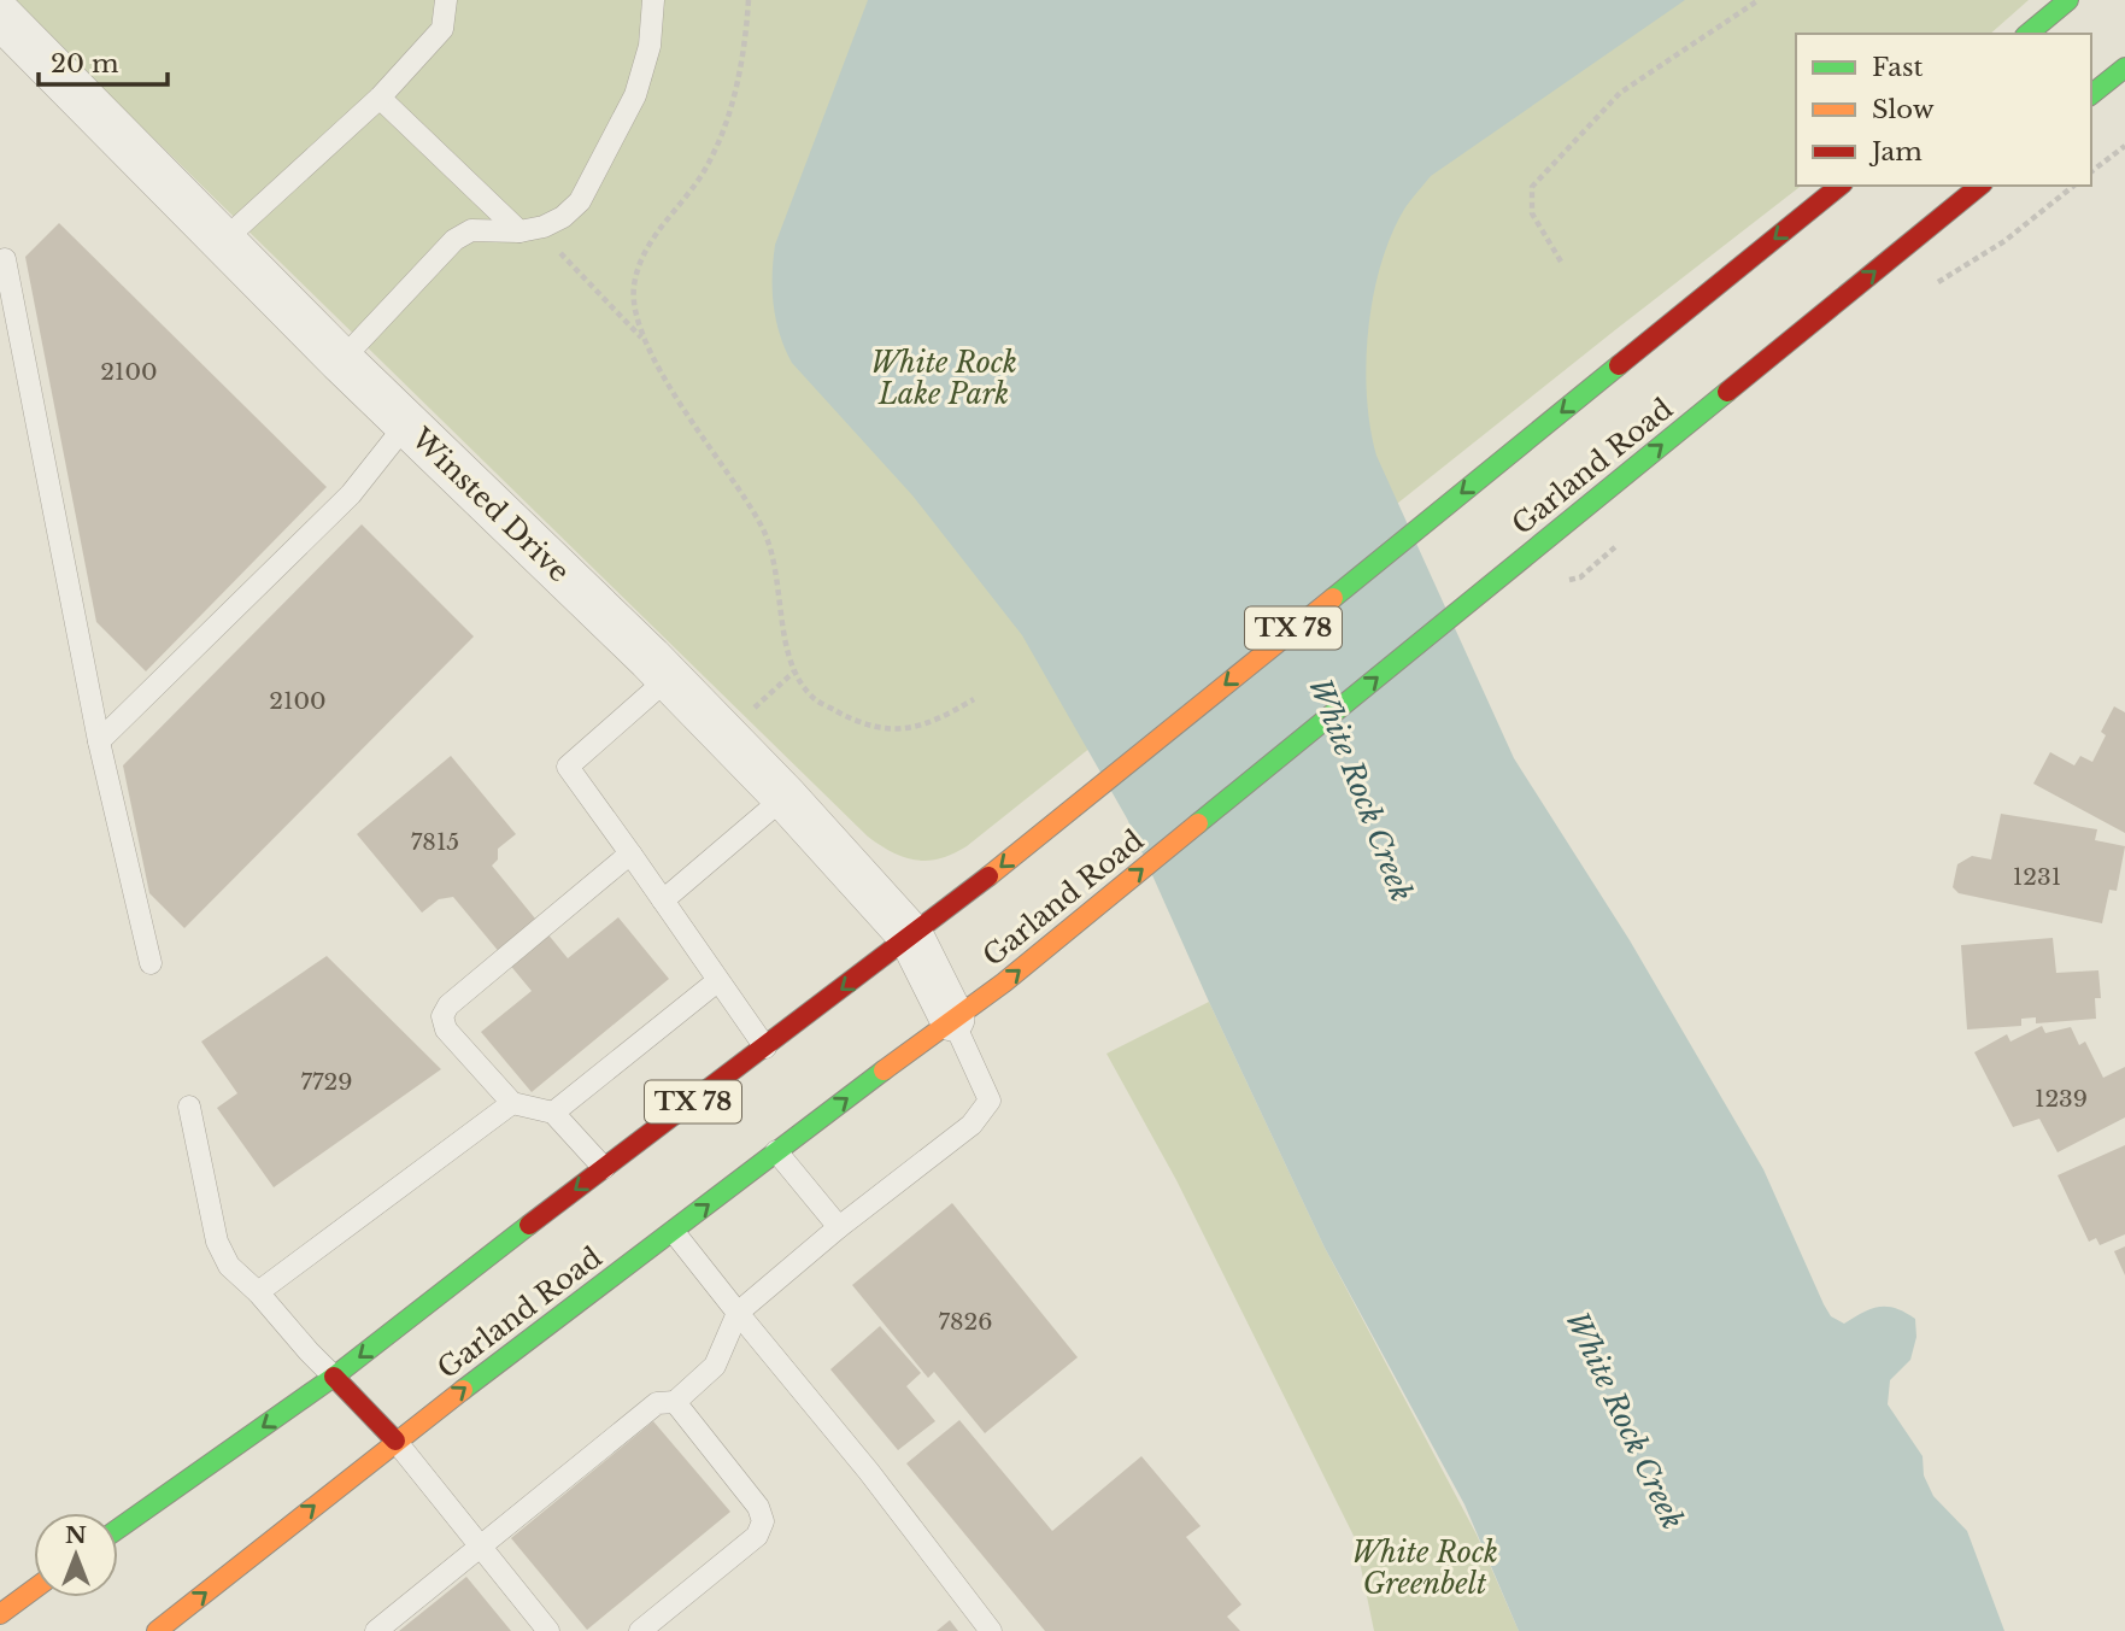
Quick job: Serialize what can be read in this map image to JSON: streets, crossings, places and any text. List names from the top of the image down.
{
  "streets": {
    "main road": ["Garland Road", "TX 78"],
    "street": ["Winsted Drive"]
  },
  "crossings": [
    ["Garland Road", "Winsted Drive"],
    ["Winsted Drive", "TX 78"]
  ],
  "water": ["White Rock Creek"],
  "parks": ["White Rock Lake Park", "White Rock Greenbelt"],
  "house_numbers": [
    "2100",
    "2100",
    "7815",
    "1231",
    "7729",
    "1239",
    "7826"
  ],
  "legend": ["Fast", "Slow", "Jam"],
  "scale_bar": "20 m",
  "north": "top"
}
